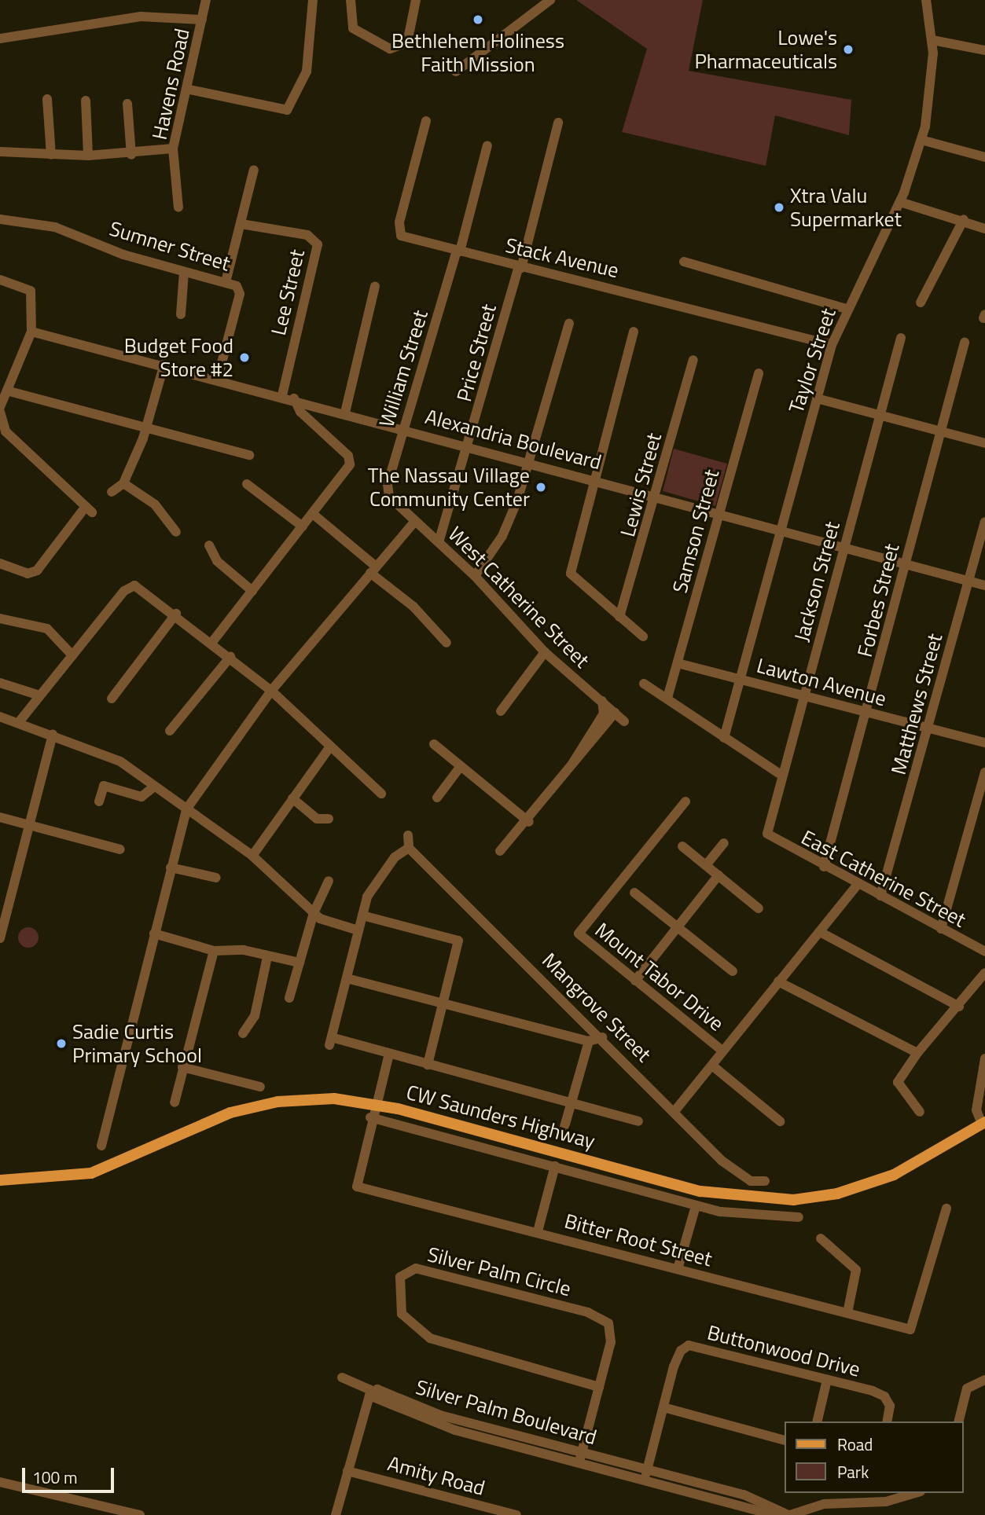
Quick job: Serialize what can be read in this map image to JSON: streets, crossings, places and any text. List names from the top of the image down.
{
  "streets": {
    "main road": ["CW Saunders Highway"],
    "street": [
      "Havens Road",
      "Sumner Street",
      "Stack Avenue",
      "Lee Street",
      "Price Street",
      "Taylor Street",
      "William Street",
      "Alexandria Boulevard",
      "Lewis Street",
      "Samson Street",
      "Jackson Street",
      "West Catherine Street",
      "Forbes Street",
      "Lawton Avenue",
      "Matthews Street",
      "East Catherine Street",
      "Mount Tabor Drive",
      "Mangrove Street",
      "Bitter Root Street",
      "Silver Palm Circle",
      "Buttonwood Drive",
      "Silver Palm Boulevard",
      "Amity Road"
    ]
  },
  "crossings": [
    ["Sumner Street", "Alexandria Boulevard"],
    ["Stack Avenue", "Price Street"],
    ["Stack Avenue", "Taylor Street"],
    ["Stack Avenue", "William Street"],
    ["Lee Street", "Alexandria Boulevard"],
    ["Price Street", "Alexandria Boulevard"],
    ["Price Street", "West Catherine Street"],
    ["Taylor Street", "Alexandria Boulevard"],
    ["Taylor Street", "Lawton Avenue"],
    ["William Street", "Alexandria Boulevard"],
    ["William Street", "West Catherine Street"],
    ["Alexandria Boulevard", "Lewis Street"],
    ["Alexandria Boulevard", "Samson Street"],
    ["Alexandria Boulevard", "Jackson Street"],
    ["Alexandria Boulevard", "Forbes Street"],
    ["Alexandria Boulevard", "Matthews Street"],
    ["Samson Street", "Lawton Avenue"],
    ["Jackson Street", "Lawton Avenue"],
    ["Jackson Street", "East Catherine Street"],
    ["Forbes Street", "Lawton Avenue"],
    ["Forbes Street", "East Catherine Street"],
    ["Lawton Avenue", "Matthews Street"],
    ["Matthews Street", "East Catherine Street"],
    ["Silver Palm Circle", "Silver Palm Boulevard"],
    ["Buttonwood Drive", "Silver Palm Boulevard"]
  ],
  "places": [
    "Bethlehem Holiness Faith Mission",
    "Lowe's Pharmaceuticals",
    "Xtra Valu Supermarket",
    "Budget Food Store #2",
    "The Nassau Village Community Center",
    "Sadie Curtis Primary School"
  ],
  "legend": ["Road", "Park"],
  "scale_bar": "100 m"
}
